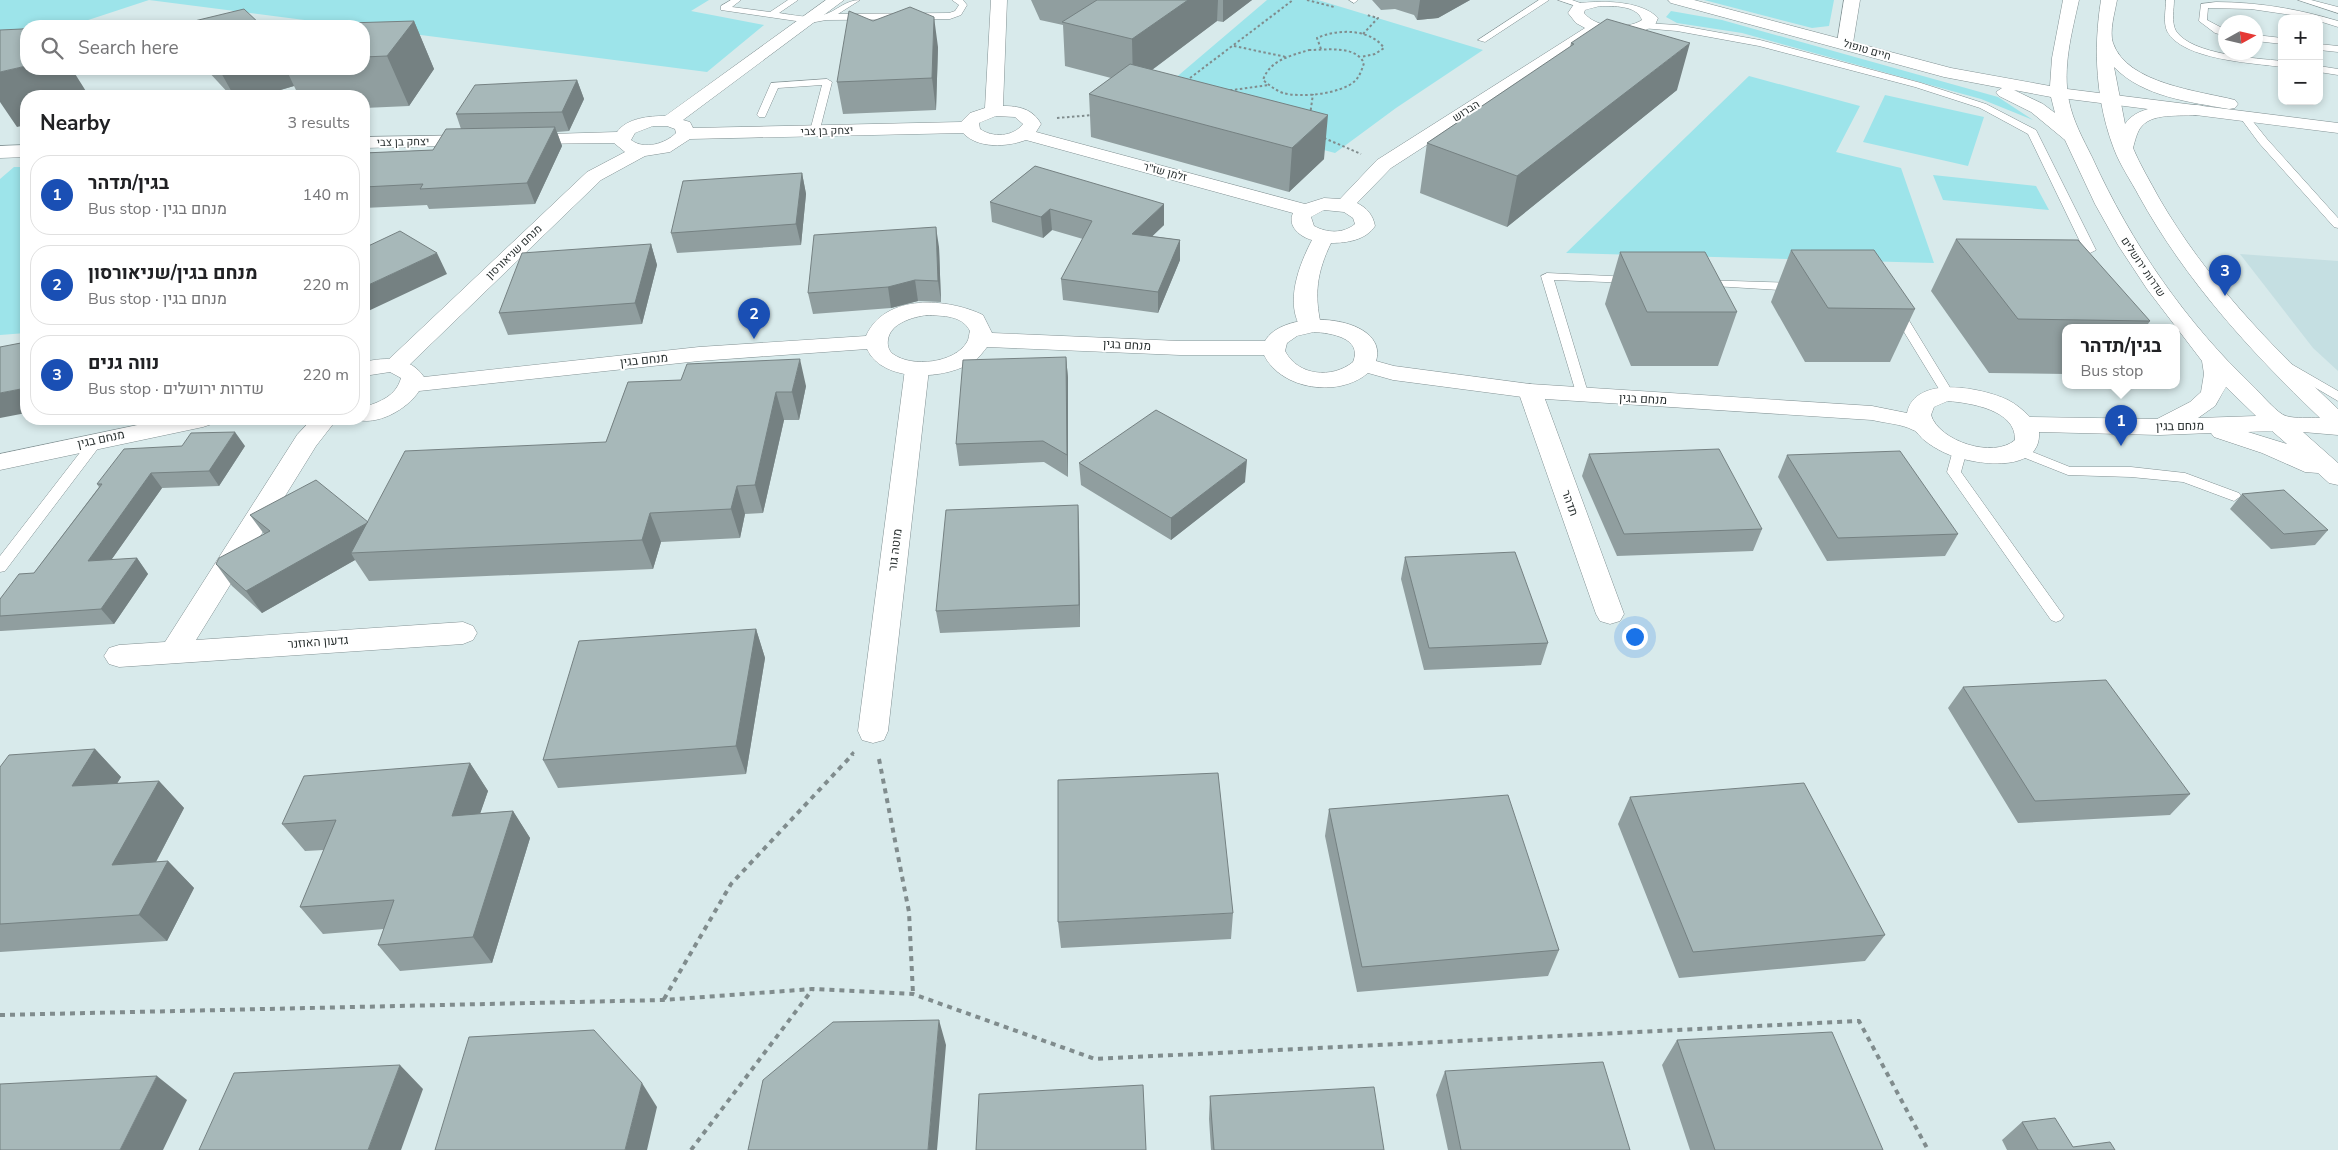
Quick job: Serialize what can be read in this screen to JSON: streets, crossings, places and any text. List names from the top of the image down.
{
  "streets": {
    "street": [
      "חיים טופול",
      "הברוש",
      "יצחק בן צבי",
      "זלמן שז\"ר",
      "מנחם שניאורסון",
      "שדרות ירושלים",
      "מנחם בגין",
      "תדהר",
      "מוטה גור",
      "גדעון האוזנר"
    ]
  },
  "crossings": [
    ["חיים טופול", "שדרות ירושלים"],
    ["שדרות ירושלים", "מנחם בגין"],
    ["מנחם בגין", "תדהר"],
    ["מנחם בגין", "מוטה גור"]
  ],
  "north": "right",
  "page": {
    "map_buttons": ["+", "−"],
    "search": "Search here",
    "heading": ["Nearby", "3 results"],
    "list": [
      {
        "mark": "1",
        "name": "בגין/תדהר",
        "note": "Bus stop · מנחם בגין",
        "value": "140 m"
      },
      {
        "mark": "2",
        "name": "מנחם בגין/שניאורסון",
        "note": "Bus stop · מנחם בגין",
        "value": "220 m"
      },
      {
        "mark": "3",
        "name": "נווה גנים",
        "note": "Bus stop · שדרות ירושלים",
        "value": "220 m"
      }
    ],
    "pins": ["3", "2", "1"],
    "popup": ["בגין/תדהר", "Bus stop"]
  }
}
